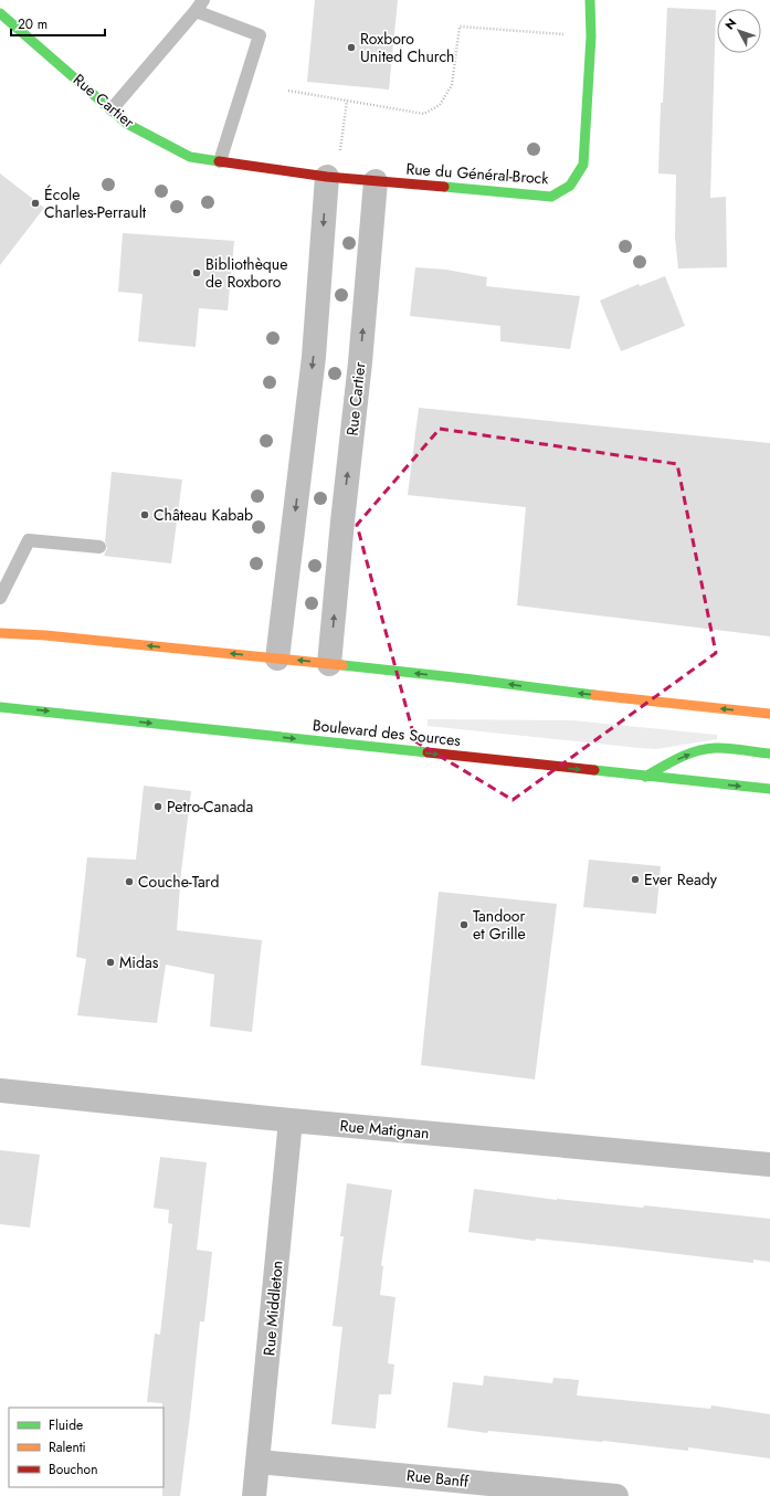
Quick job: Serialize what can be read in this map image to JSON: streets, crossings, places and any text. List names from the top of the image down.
{
  "streets": {
    "main road": ["Rue Cartier", "Rue du Général-Brock", "Boulevard des Sources"],
    "street": ["Rue Matignan", "Rue Middleton", "Rue Banff"]
  },
  "crossings": [
    ["Rue Cartier", "Rue du Général-Brock"],
    ["Rue Matignan", "Rue Middleton"],
    ["Rue Middleton", "Rue Banff"]
  ],
  "one_way": ["Rue Cartier"],
  "places": [
    "Roxboro United Church",
    "École Charles-Perrault",
    "Bibliothèque de Roxboro",
    "Château Kabab",
    "Petro-Canada",
    "Ever Ready",
    "Couche-Tard",
    "Tandoor et Grille",
    "Midas"
  ],
  "legend": ["Fluide", "Ralenti", "Bouchon"],
  "scale_bar": "20 m",
  "north": "top left"
}
